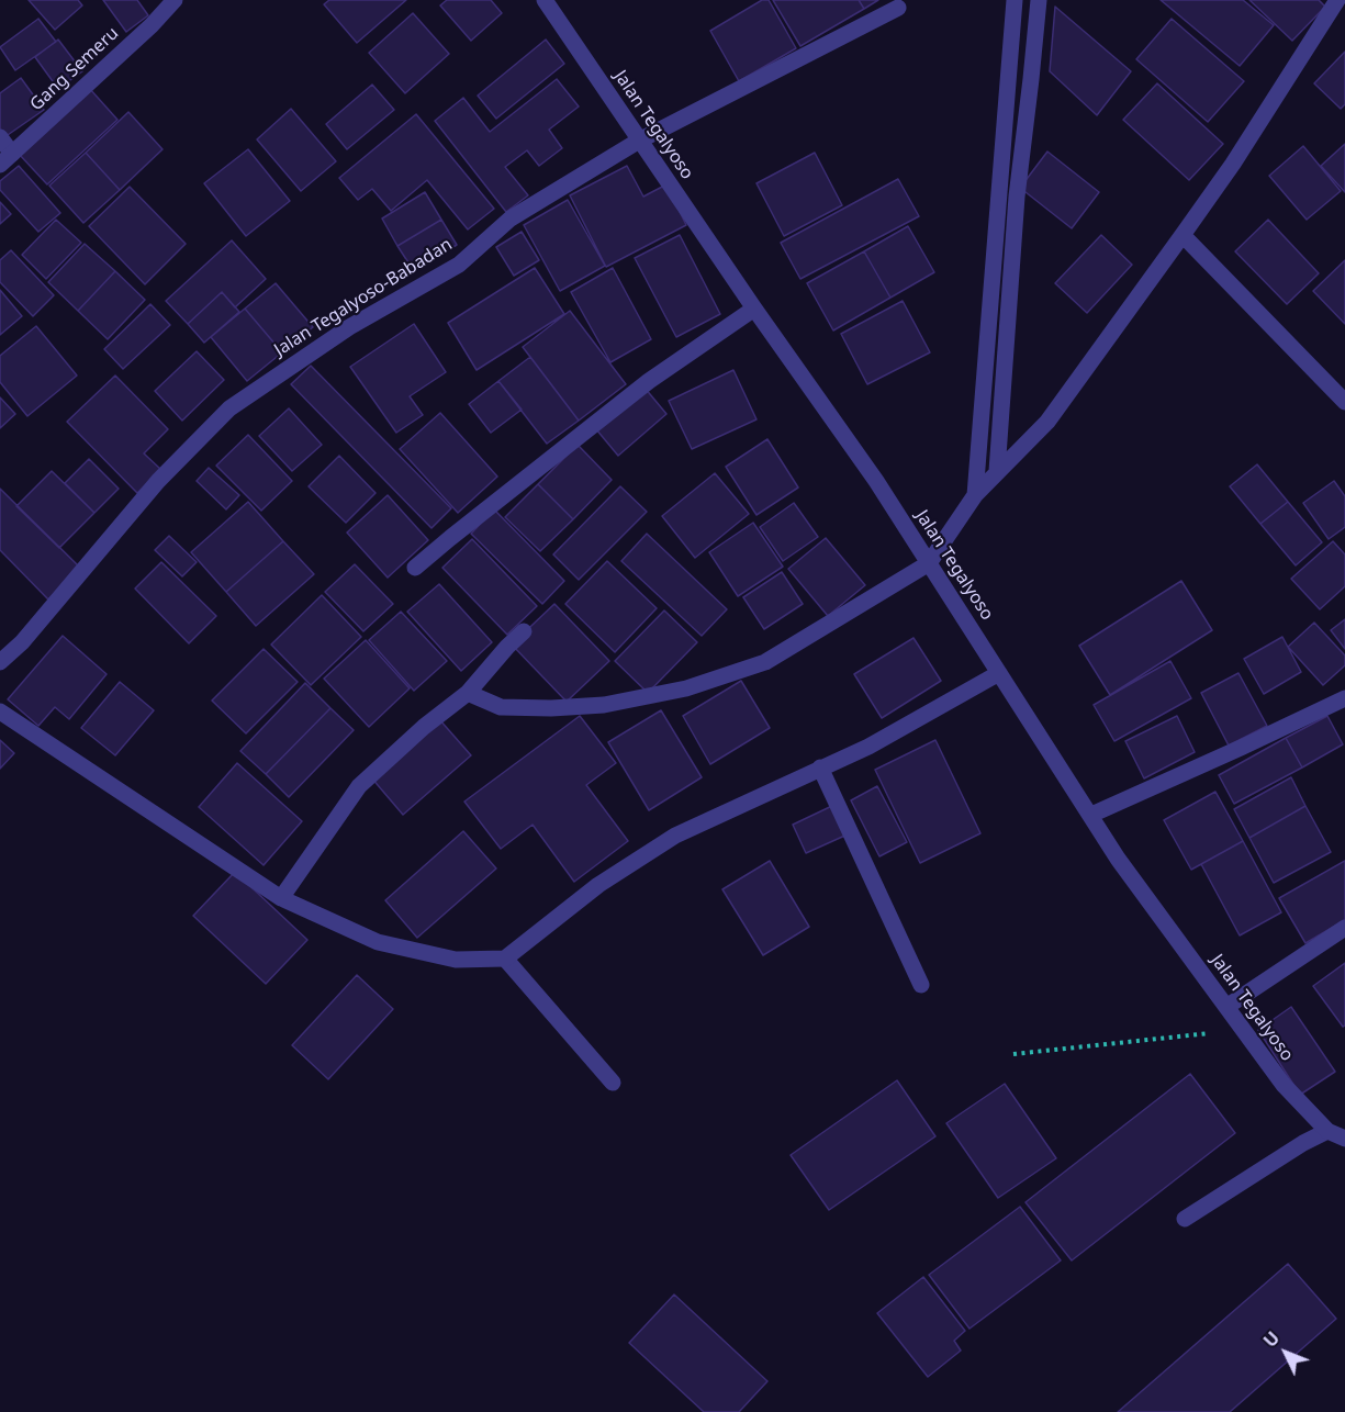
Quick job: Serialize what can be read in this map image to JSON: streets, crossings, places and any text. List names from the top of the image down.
{
  "streets": {
    "street": ["Gang Semeru", "Jalan Tegalyoso", "Jalan Tegalyoso-Babadan"]
  },
  "crossings": [
    ["Jalan Tegalyoso", "Jalan Tegalyoso-Babadan"]
  ],
  "north": "top left"
}
